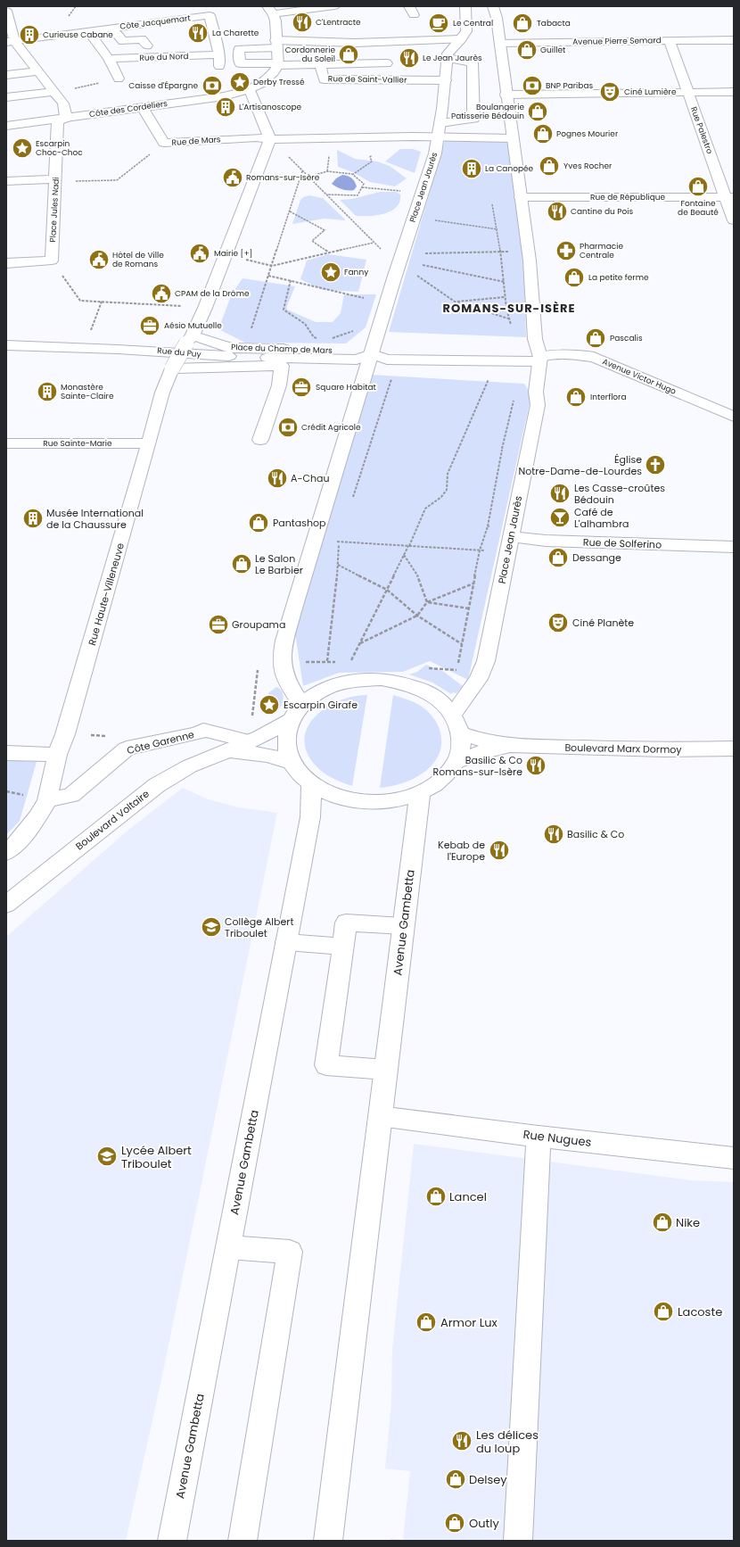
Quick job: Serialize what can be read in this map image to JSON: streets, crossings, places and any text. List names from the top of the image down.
{
  "streets": {
    "street": [
      "Côte Jacquemart",
      "Avenue Pierre Semard",
      "Rue du Nord",
      "Rue de Saint-Vallier",
      "Côte des Cordeliers",
      "Rue Palestro",
      "Rue de Mars",
      "Place Jean Jaurès",
      "Rue de République",
      "Place Jules Nadi",
      "Place du Champ de Mars",
      "Rue du Puy",
      "Avenue Victor Hugo",
      "Rue Sainte-Marie",
      "Rue de Solferino",
      "Rue Haute-Villeneuve",
      "Côte Garenne",
      "Boulevard Marx Dormoy",
      "Boulevard Voltaire",
      "Avenue Gambetta",
      "Rue Nugues"
    ]
  },
  "crossings": [
    ["Avenue Pierre Semard", "Rue Palestro"],
    ["Avenue Pierre Semard", "Place Jean Jaurès"],
    ["Rue de Saint-Vallier", "Côte des Cordeliers"],
    ["Rue de Saint-Vallier", "Place Jean Jaurès"],
    ["Côte des Cordeliers", "Rue de Mars"],
    ["Côte des Cordeliers", "Place Jules Nadi"],
    ["Rue Palestro", "Rue de République"],
    ["Rue de Mars", "Place Jean Jaurès"],
    ["Rue de Mars", "Rue Haute-Villeneuve"],
    ["Place Jean Jaurès", "Rue de République"],
    ["Place Jean Jaurès", "Avenue Victor Hugo"],
    ["Place Jean Jaurès", "Rue de Solferino"],
    ["Place du Champ de Mars", "Rue du Puy"],
    ["Place du Champ de Mars", "Rue Haute-Villeneuve"],
    ["Rue Sainte-Marie", "Rue Haute-Villeneuve"],
    ["Côte Garenne", "Boulevard Voltaire"],
    ["Avenue Gambetta", "Rue Nugues"]
  ],
  "districts": ["ROMANS-SUR-ISÈRE"],
  "places": {
    "restaurant": [
      "C'Lentracte",
      "La Charette",
      "Le Jean Jaurès",
      "Cantine du Pois",
      "A-Chau",
      "Les Casse-croûtes Bédouin",
      "Basilic & Co Romans-sur-Isère",
      "Basilic & Co",
      "Kebab de l'Europe",
      "Les délices du loup"
    ],
    "cafe": ["Le Central"],
    "shop": [
      "Tabacta",
      "Guillet",
      "Cordonnerie du Soleil",
      "Boulangerie Patisserie Bédouin",
      "Pognes Mourier",
      "Yves Rocher",
      "Fontaine de Beauté",
      "La petite ferme",
      "Pascalis",
      "Interflora",
      "Pantashop",
      "Dessange",
      "Le Salon Le Barbier",
      "Lancel",
      "Nike",
      "Lacoste",
      "Armor Lux",
      "Delsey",
      "Outly"
    ],
    "building": [
      "Curieuse Cabane",
      "L'Artisanoscope",
      "La Canopée",
      "Monastère Sainte-Claire",
      "Musée International de la Chaussure"
    ],
    "place": [
      "Derby Tressé",
      "Escarpin Choc-Choc",
      "Fanny",
      "Escarpin Girafe"
    ],
    "bank": ["Caisse d'Épargne", "BNP Paribas", "Crédit Agricole"],
    "theatre": ["Ciné Lumière", "Ciné Planète"],
    "public building": [
      "Romans-sur-Isère",
      "Mairie [+]",
      "Hôtel de Ville de Romans",
      "CPAM de la Drôme"
    ],
    "pharmacy": ["Pharmacie Centrale"],
    "office": ["Aésio Mutuelle", "Square Habitat", "Groupama"],
    "church": ["Église Notre-Dame-de-Lourdes"],
    "bar": ["Café de L'alhambra"],
    "school or university": ["Collège Albert Triboulet", "Lycée Albert Triboulet"]
  }
}
